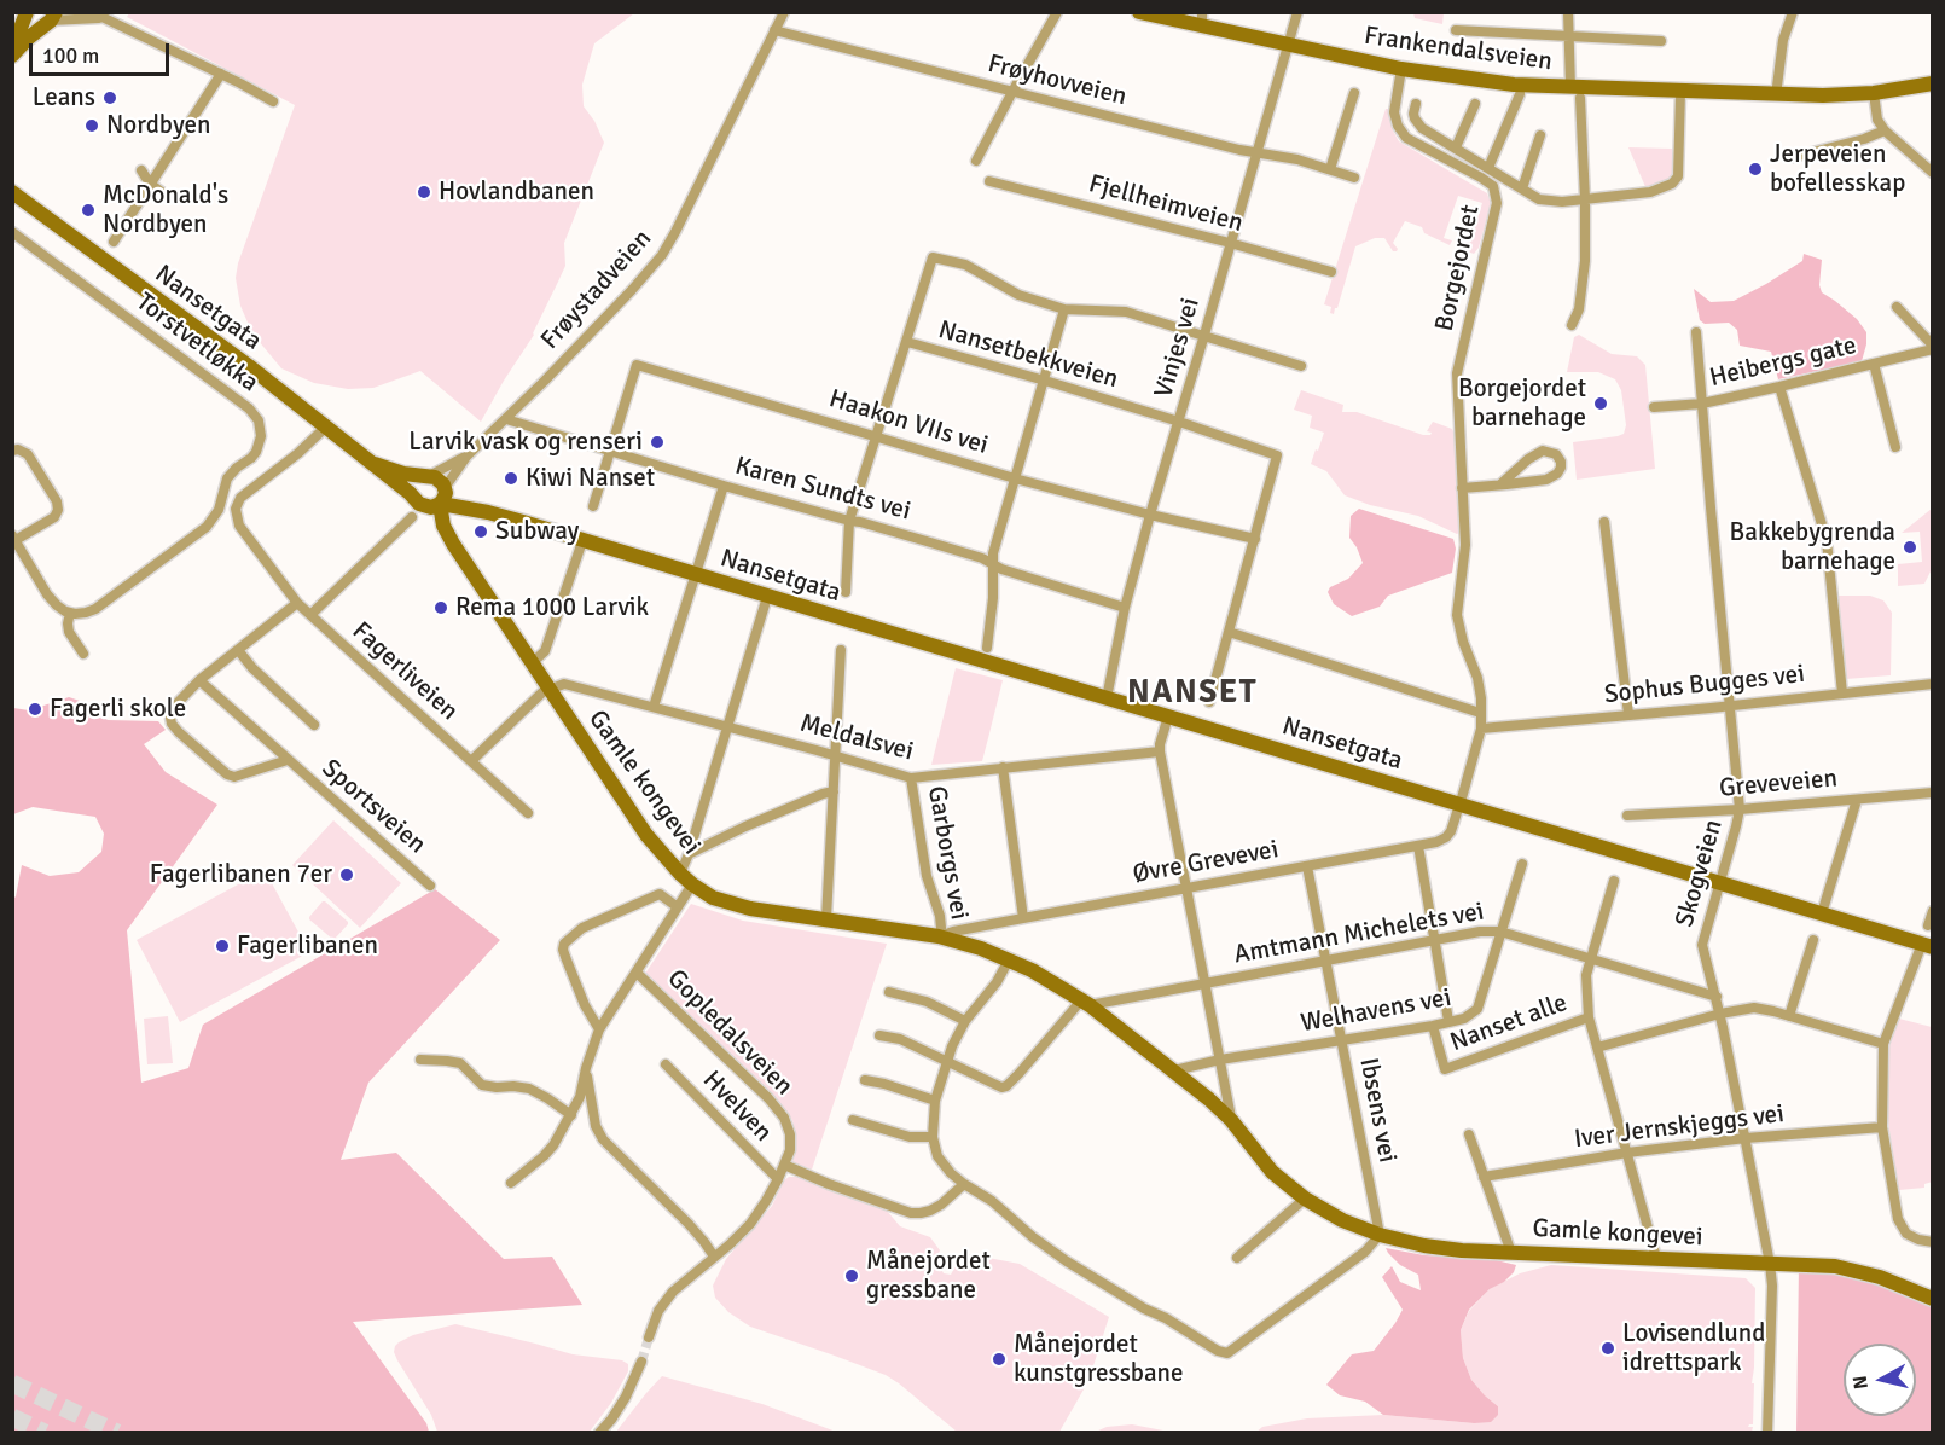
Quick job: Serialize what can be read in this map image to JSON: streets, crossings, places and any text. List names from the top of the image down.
{
  "streets": {
    "main road": ["Frankendalsveien", "Nansetgata", "Gamle kongevei"],
    "street": [
      "Frøyhovveien",
      "Fjellheimveien",
      "Borgejordet",
      "Frøystadveien",
      "Torstvetløkka",
      "Vinjes vei",
      "Nansetbekkveien",
      "Heibergs gate",
      "Haakon VIIs vei",
      "Karen Sundts vei",
      "Fagerliveien",
      "Sophus Bugges vei",
      "Meldalsvei",
      "Greveveien",
      "Sportsveien",
      "Garborgs vei",
      "Øvre Grevevei",
      "Skogveien",
      "Amtmann Michelets vei",
      "Welhavens vei",
      "Nanset alle",
      "Gopledalsveien",
      "Hvelven",
      "Ibsens vei",
      "Iver Jernskjeggs vei"
    ]
  },
  "crossings": [
    ["Frankendalsveien", "Borgejordet"],
    ["Frankendalsveien", "Vinjes vei"],
    ["Frøyhovveien", "Frøystadveien"],
    ["Frøyhovveien", "Vinjes vei"],
    ["Fjellheimveien", "Vinjes vei"],
    ["Borgejordet", "Nansetgata"],
    ["Borgejordet", "Sophus Bugges vei"],
    ["Borgejordet", "Øvre Grevevei"],
    ["Frøystadveien", "Nansetgata"],
    ["Frøystadveien", "Karen Sundts vei"],
    ["Frøystadveien", "Gamle kongevei"],
    ["Nansetgata", "Vinjes vei"],
    ["Nansetgata", "Fagerliveien"],
    ["Nansetgata", "Gamle kongevei"],
    ["Nansetgata", "Øvre Grevevei"],
    ["Nansetgata", "Skogveien"],
    ["Vinjes vei", "Nansetbekkveien"],
    ["Vinjes vei", "Haakon VIIs vei"],
    ["Vinjes vei", "Karen Sundts vei"],
    ["Nansetbekkveien", "Haakon VIIs vei"],
    ["Heibergs gate", "Skogveien"],
    ["Haakon VIIs vei", "Karen Sundts vei"],
    ["Fagerliveien", "Sportsveien"],
    ["Sophus Bugges vei", "Skogveien"],
    ["Meldalsvei", "Gamle kongevei"],
    ["Meldalsvei", "Garborgs vei"],
    ["Gamle kongevei", "Garborgs vei"],
    ["Gamle kongevei", "Øvre Grevevei"],
    ["Gamle kongevei", "Skogveien"],
    ["Gamle kongevei", "Amtmann Michelets vei"],
    ["Gamle kongevei", "Welhavens vei"],
    ["Gamle kongevei", "Ibsens vei"],
    ["Greveveien", "Skogveien"],
    ["Garborgs vei", "Øvre Grevevei"],
    ["Øvre Grevevei", "Ibsens vei"],
    ["Skogveien", "Amtmann Michelets vei"],
    ["Skogveien", "Iver Jernskjeggs vei"],
    ["Amtmann Michelets vei", "Welhavens vei"],
    ["Amtmann Michelets vei", "Ibsens vei"],
    ["Welhavens vei", "Nanset alle"],
    ["Welhavens vei", "Ibsens vei"],
    ["Gopledalsveien", "Hvelven"]
  ],
  "districts": ["NANSET"],
  "places": [
    "Leans",
    "Nordbyen",
    "Jerpeveien bofellesskap",
    "Hovlandbanen",
    "McDonald's Nordbyen",
    "Borgejordet barnehage",
    "Larvik vask og renseri",
    "Kiwi Nanset",
    "Subway",
    "Bakkebygrenda barnehage",
    "Rema 1000 Larvik",
    "Fagerli skole",
    "Fagerlibanen 7er",
    "Fagerlibanen",
    "Månejordet gressbane",
    "Lovisendlund idrettspark",
    "Månejordet kunstgressbane"
  ],
  "scale_bar": "100 m",
  "north": "left"
}
